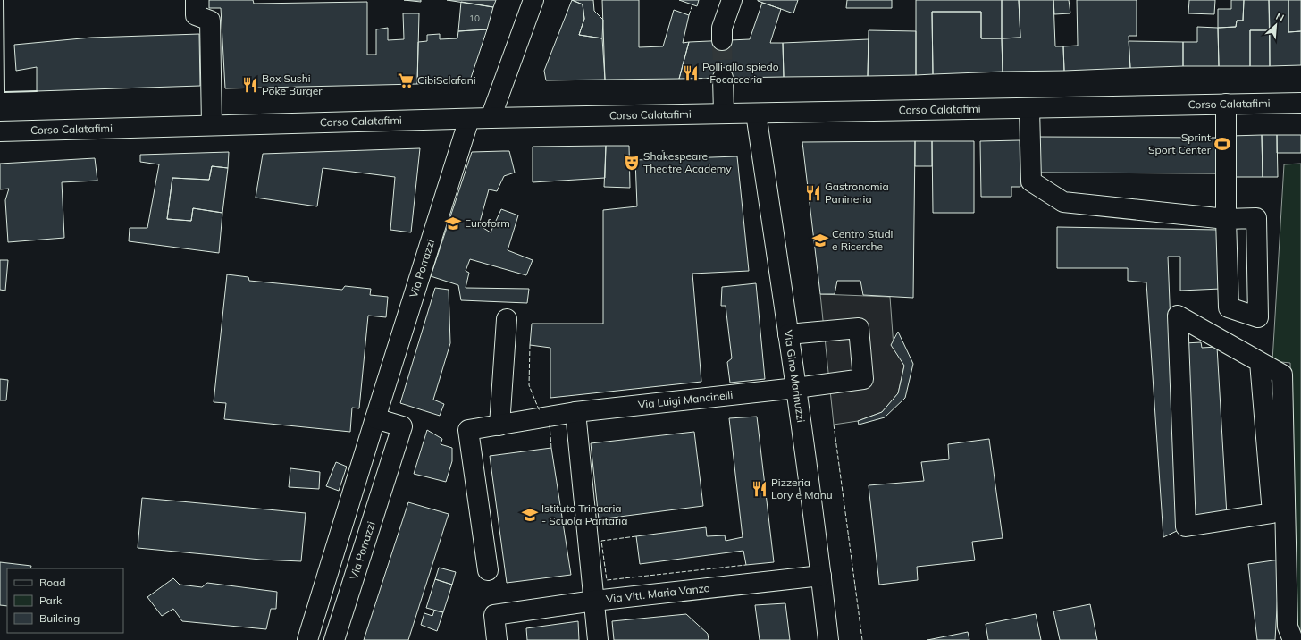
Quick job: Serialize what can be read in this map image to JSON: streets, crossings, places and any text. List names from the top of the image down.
{
  "streets": {
    "street": [
      "Corso Calatafimi",
      "Via Porrazzi",
      "Via Gino Marinuzzi",
      "Via Luigi Mancinelli",
      "Via Vitt. Maria Vanzo"
    ]
  },
  "crossings": [
    ["Corso Calatafimi", "Via Porrazzi"],
    ["Corso Calatafimi", "Via Gino Marinuzzi"],
    ["Via Gino Marinuzzi", "Via Luigi Mancinelli"],
    ["Via Gino Marinuzzi", "Via Vitt. Maria Vanzo"]
  ],
  "places": {
    "restaurant": [
      "Polli allo spiedo - Focacceria",
      "Box Sushi Poke Burger",
      "Gastronomia Panineria",
      "Pizzeria Lory e Manu"
    ],
    "supermarket": ["CibiSclafani"],
    "sports": ["Sprint Sport Center"],
    "theatre": ["Shakespeare Theatre Academy"],
    "school or university": ["Euroform", "Centro Studi e Ricerche", "Istituto Trinacria - Scuola Paritaria"]
  },
  "house_numbers": ["10"],
  "legend": ["Road", "Park", "Building"],
  "north": "top right"
}
